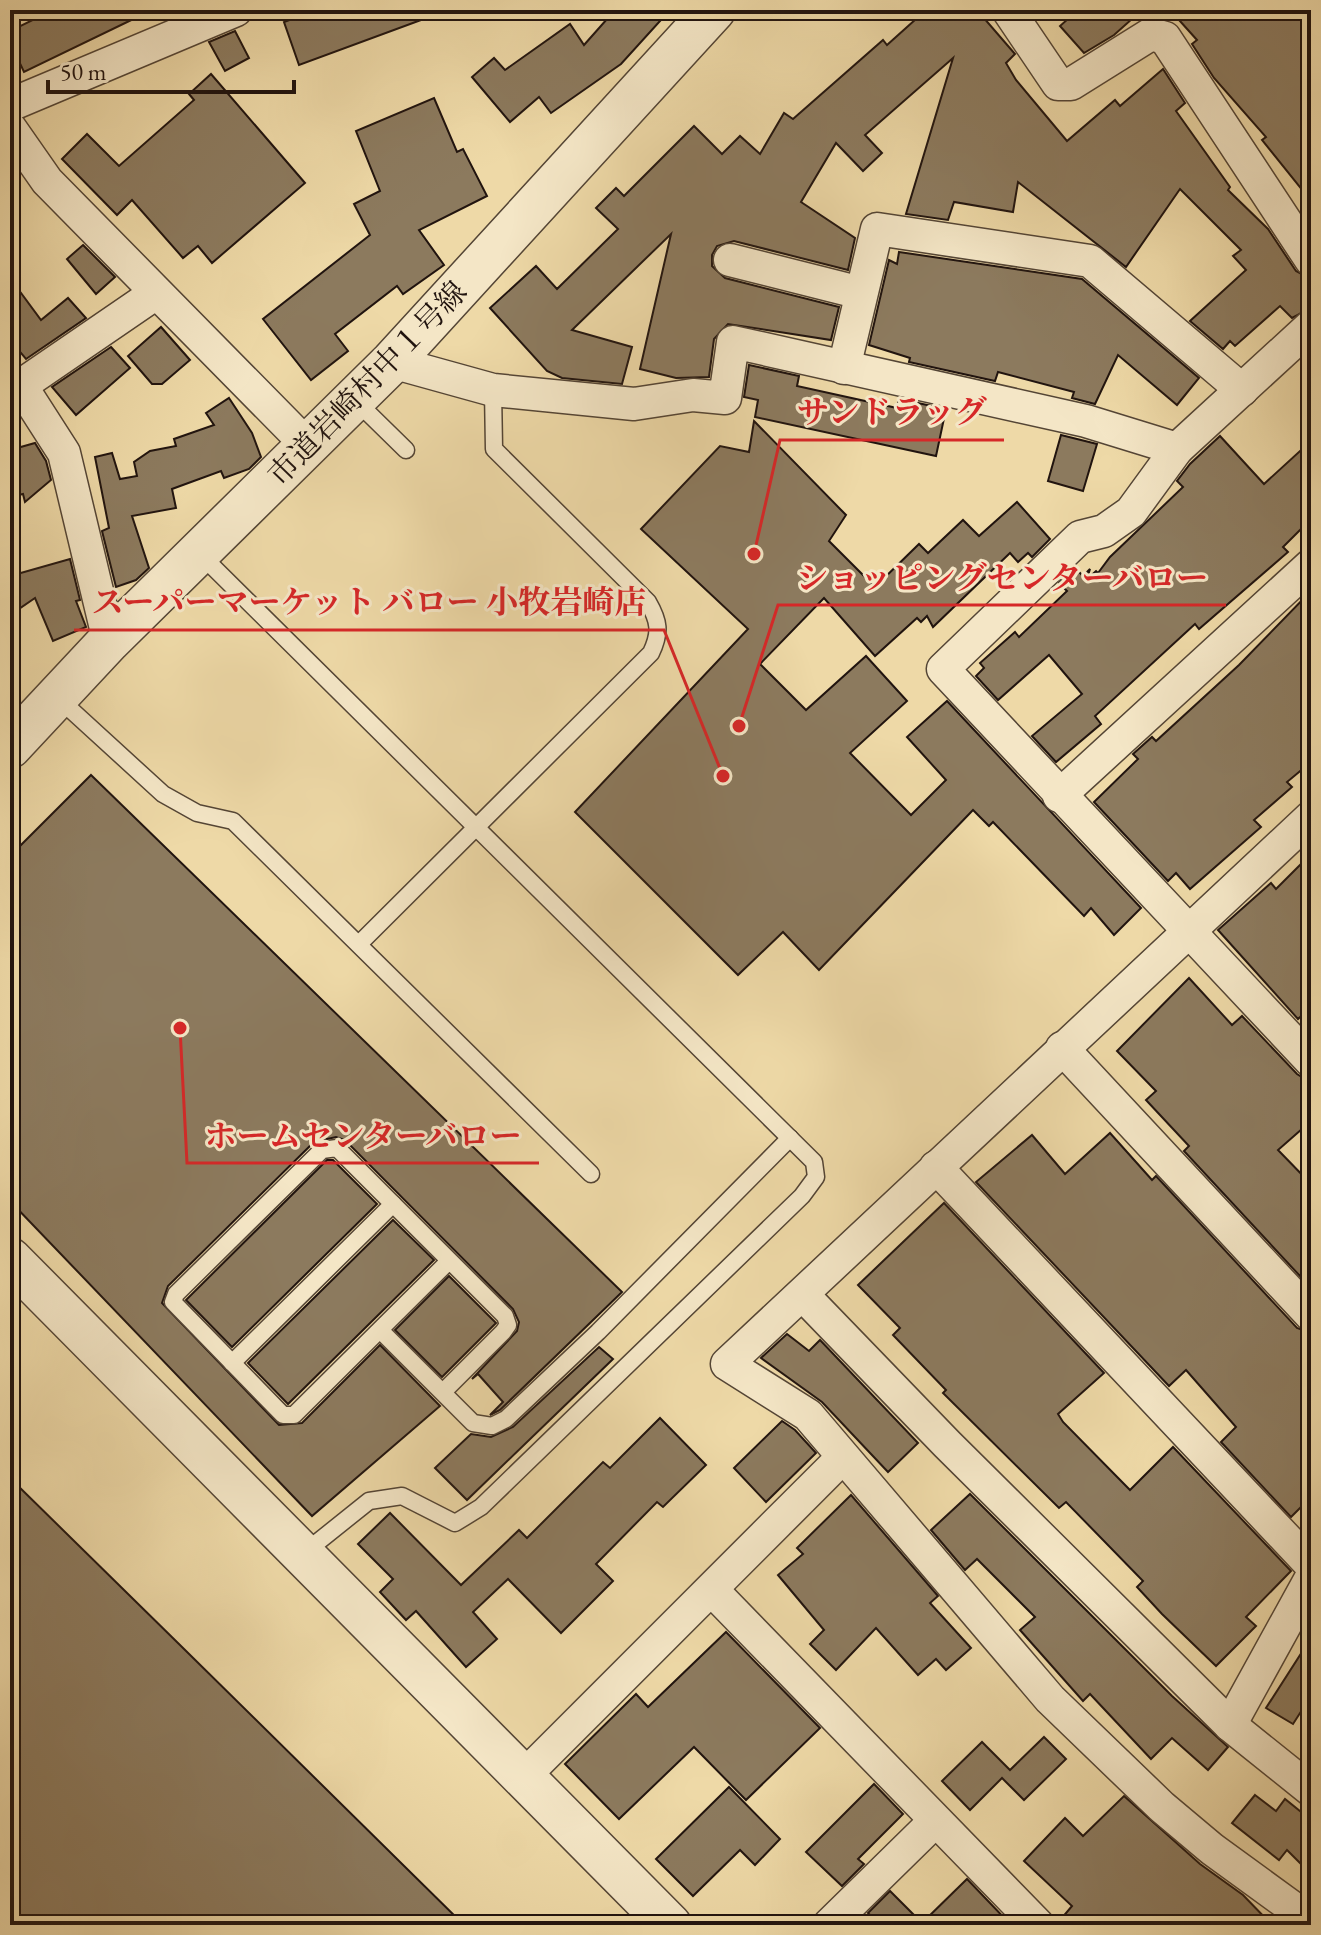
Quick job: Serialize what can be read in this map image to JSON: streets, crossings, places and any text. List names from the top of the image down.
{
  "streets": {
    "street": ["市道岩崎村中１号線"]
  },
  "places": [
    "サンドラッグ",
    "ショッピングセンターバロー",
    "スーパーマーケット バロー 小牧岩崎店",
    "ホームセンターバロー"
  ],
  "scale_bar": "50 m"
}
